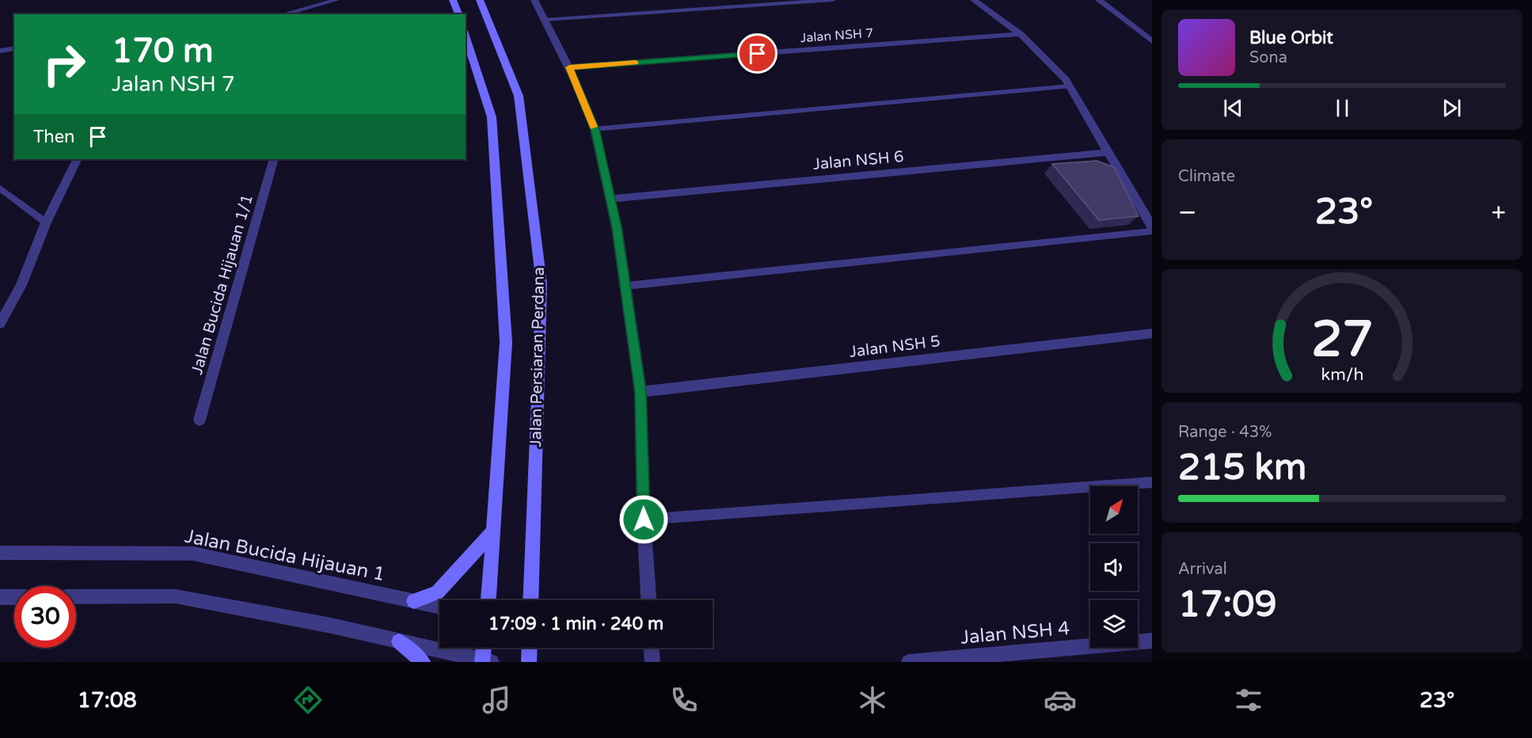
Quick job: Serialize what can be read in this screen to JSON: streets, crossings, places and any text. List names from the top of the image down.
{
  "streets": {
    "main road": ["Jalan Persiaran Perdana"],
    "street": [
      "Jalan NSH 7",
      "Jalan NSH 6",
      "Jalan Bucida Hijauan 1/1",
      "Jalan NSH 5",
      "Jalan Bucida Hijauan 1",
      "Jalan NSH 4"
    ]
  },
  "north": "top right",
  "page": {
    "turn": ["170 m", "Jalan NSH 7"],
    "song": ["Blue Orbit", "Sona"],
    "then": "Then",
    "tile": [
      "Climate",
      ["Range · 43%", "215 km"],
      ["Arrival", "17:09"]
    ],
    "heat": ["−", "23°", "+"],
    "limit": "30",
    "trip": "17:09 · 1 min · 240 m",
    "tabs": ["17:08", "23°"],
    "gauge": ["27", "km/h"]
  }
}
